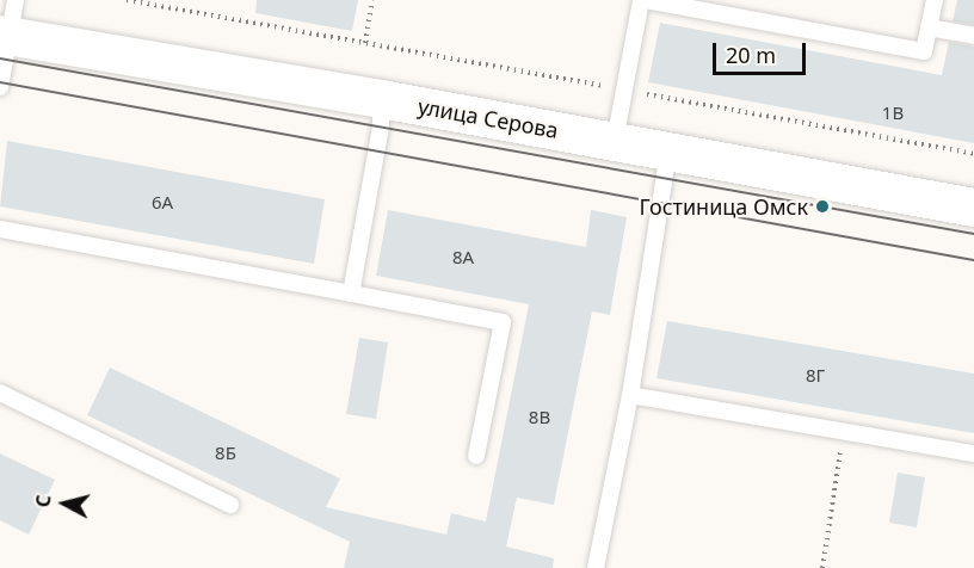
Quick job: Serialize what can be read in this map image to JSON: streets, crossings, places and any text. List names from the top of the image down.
{
  "streets": {
    "street": ["улица Серова"]
  },
  "places": ["Гостиница Омск"],
  "house_numbers": [
    "1В",
    "6А",
    "8А",
    "8Г",
    "8В",
    "8Б"
  ],
  "scale_bar": "20 m",
  "north": "left"
}
